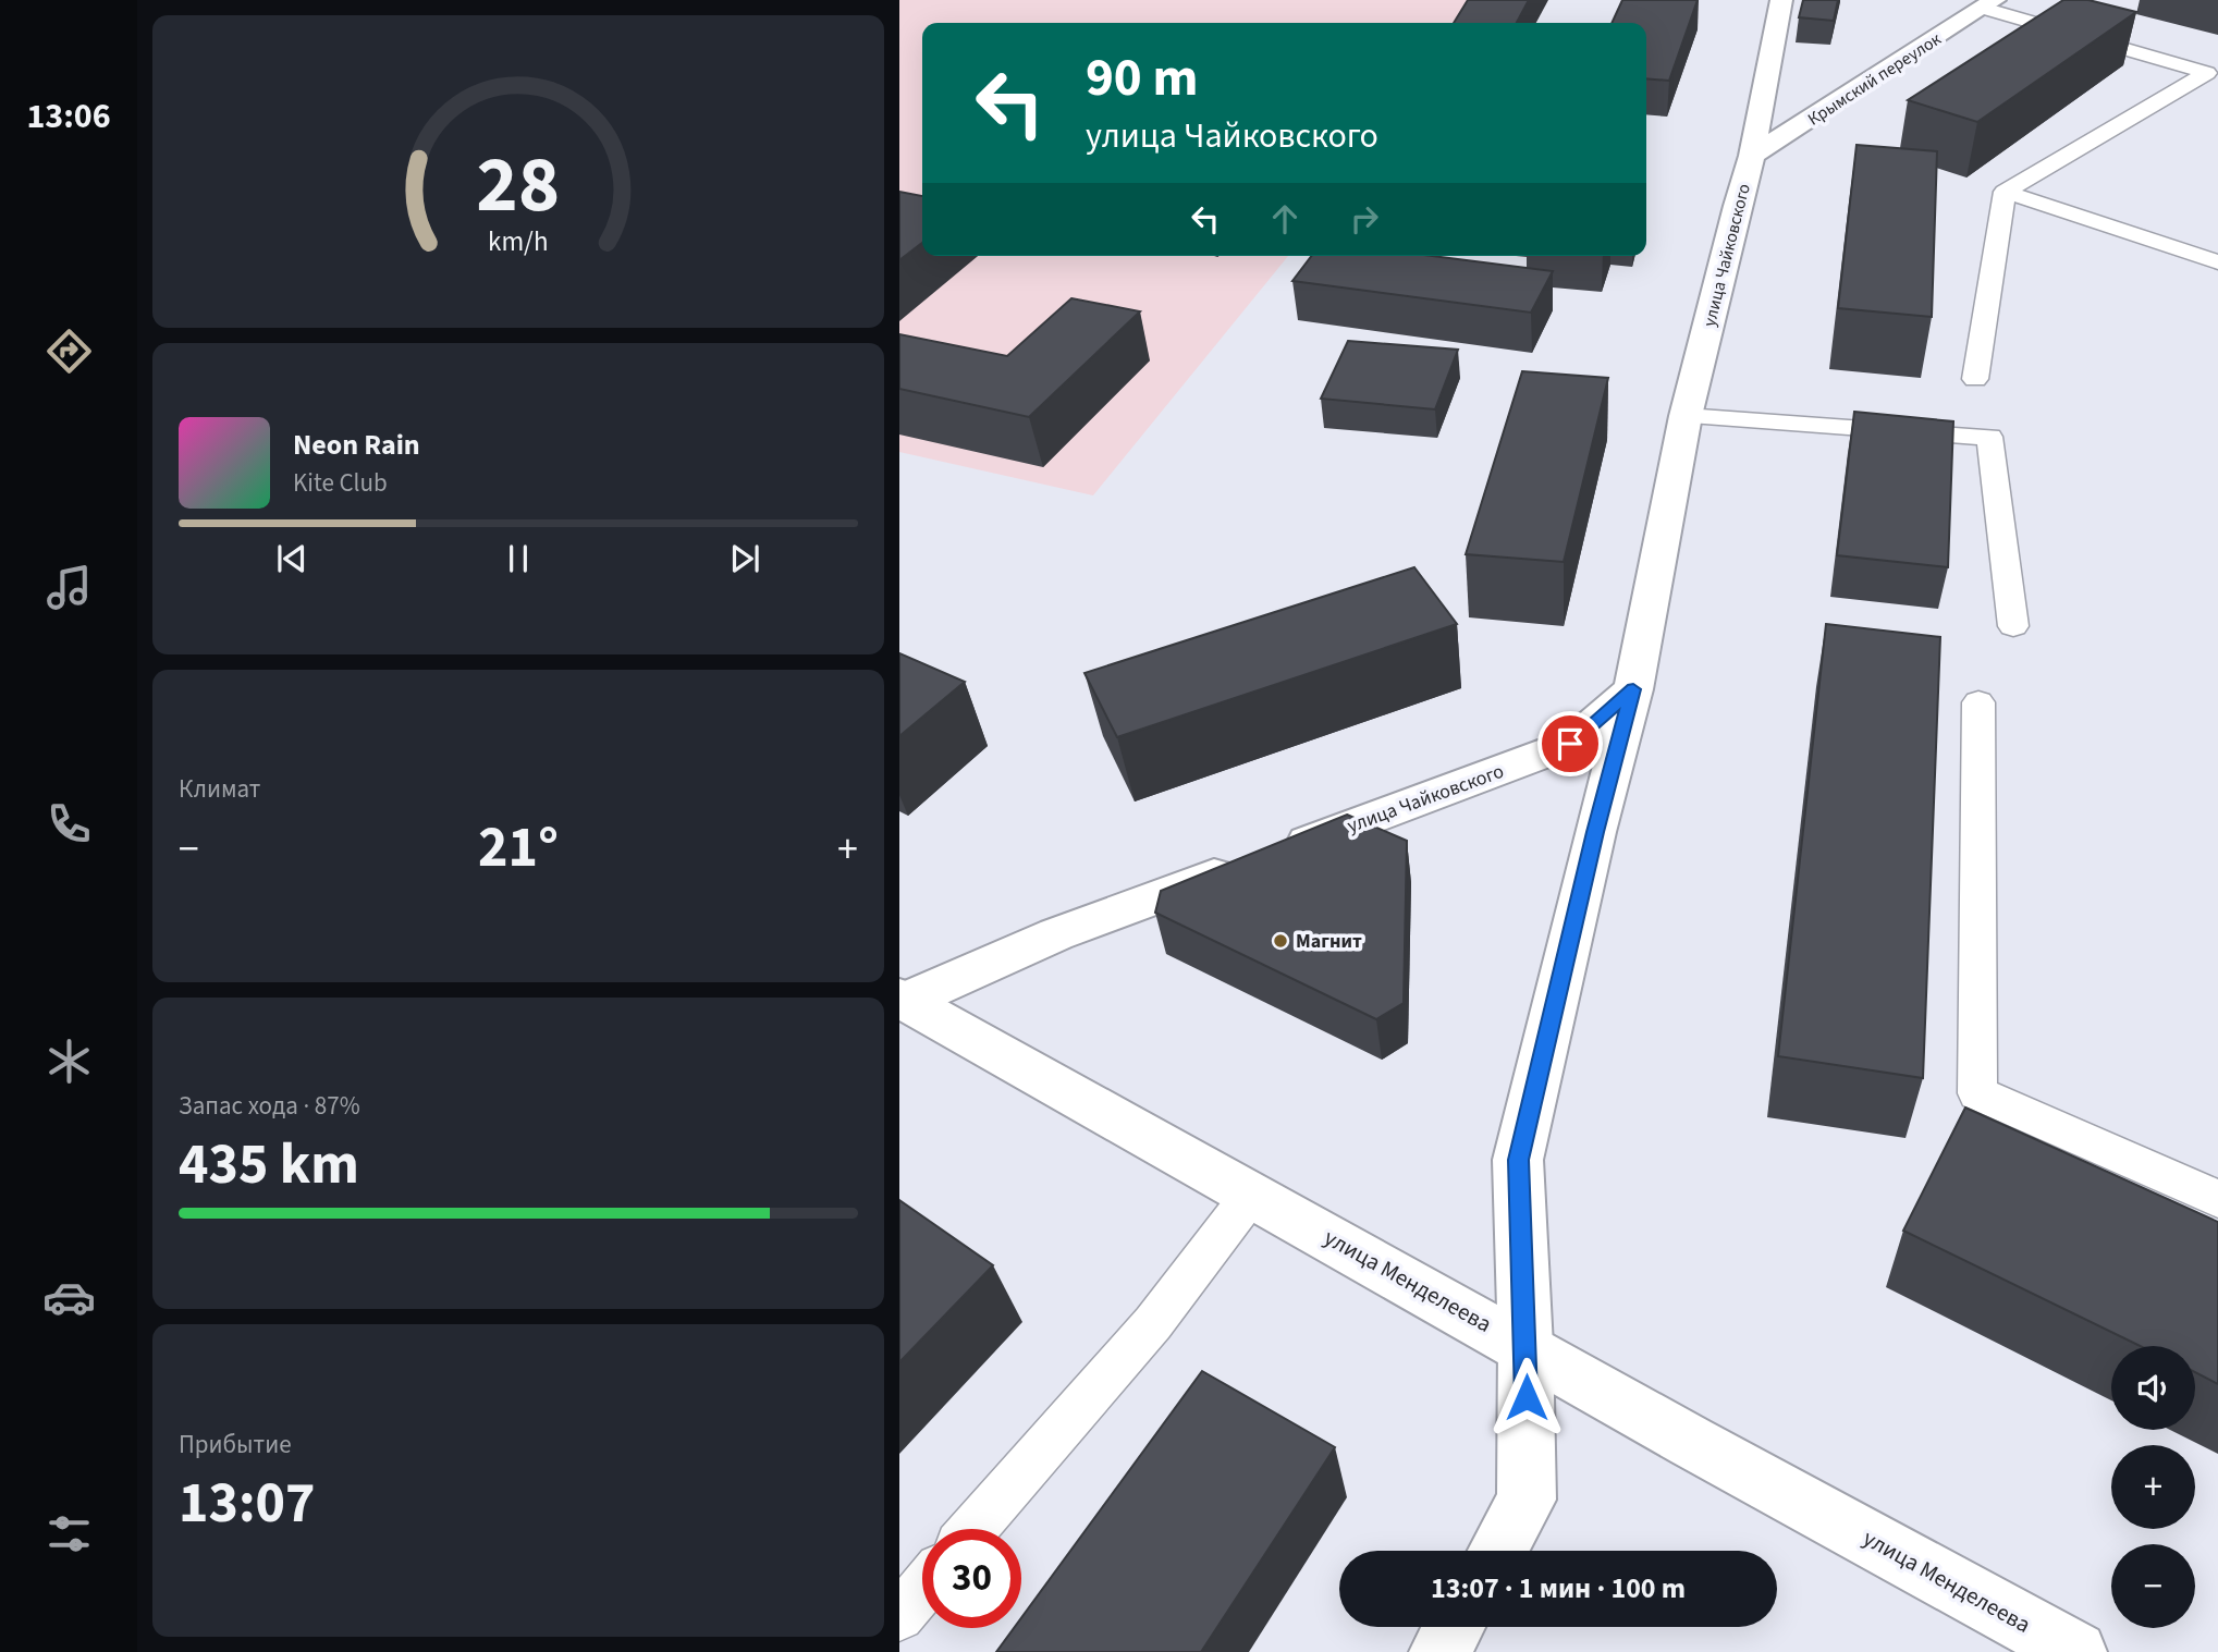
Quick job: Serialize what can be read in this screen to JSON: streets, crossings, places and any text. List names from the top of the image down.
{
  "streets": {
    "street": ["Крымский переулок", "улица Чайковского", "улица Менделеева"]
  },
  "crossings": [
    ["Крымский переулок", "улица Чайковского"],
    ["улица Чайковского", "улица Менделеева"]
  ],
  "places": ["Магнит"],
  "page": {
    "tabs": "13:06",
    "turn": ["90 m", "улица Чайковского"],
    "song": ["Neon Rain", "Kite Club"],
    "tile": [
      "Климат",
      ["Запас хода · 87%", "435 km"],
      ["Прибытие", "13:07"]
    ],
    "heat": ["−", "21°", "+"],
    "map_buttons": ["+", "−"],
    "limit": "30",
    "trip": "13:07 · 1 мин · 100 m",
    "gauge": ["28", "km/h"]
  }
}
